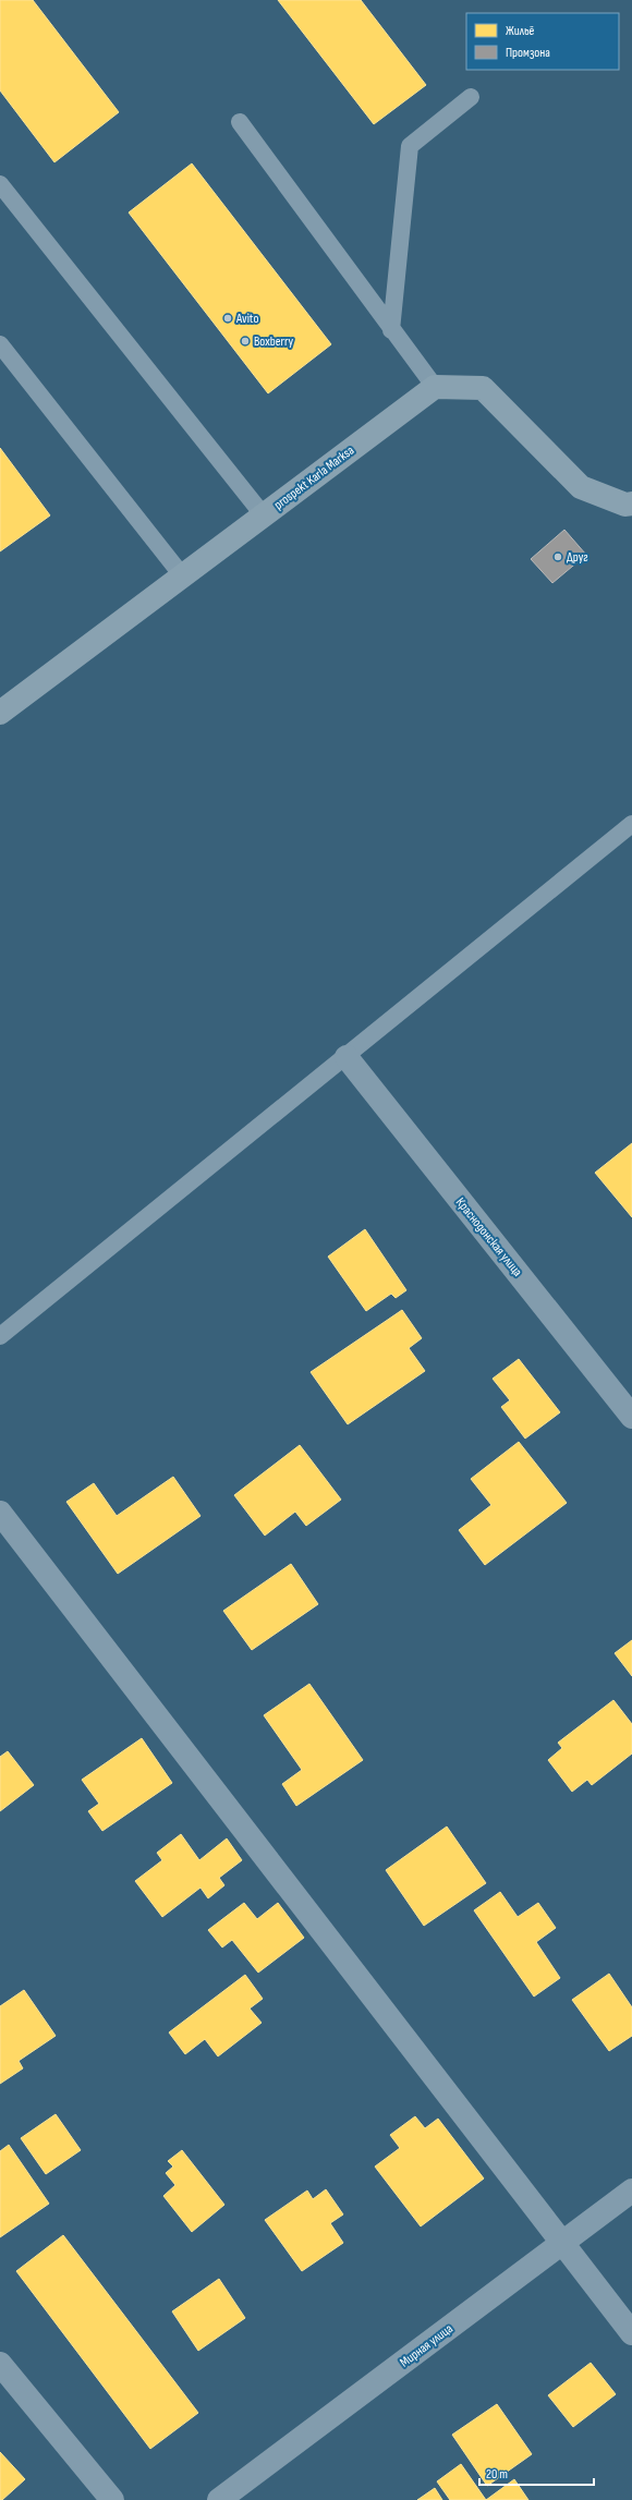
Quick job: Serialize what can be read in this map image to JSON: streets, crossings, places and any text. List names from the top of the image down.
{
  "streets": {
    "street": ["prospekt Karla Marksa", "Краснодонская улица", "Мирная улица"]
  },
  "places": ["Avito", "Boxberry", "Друг"],
  "legend": ["Жильё", "Промзона"],
  "scale_bar": "20 m"
}
